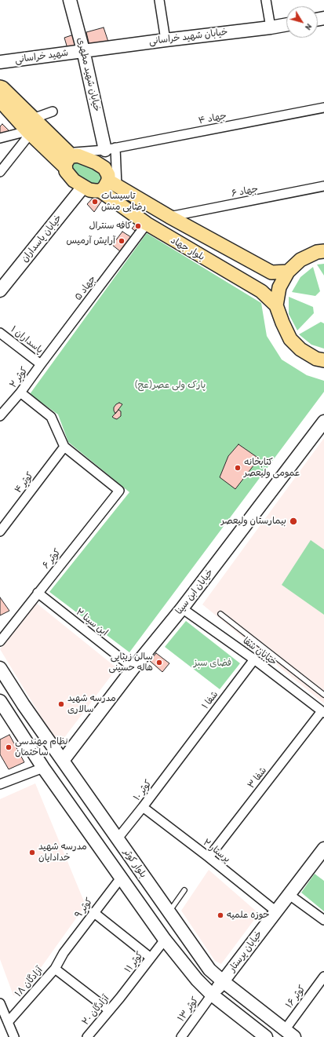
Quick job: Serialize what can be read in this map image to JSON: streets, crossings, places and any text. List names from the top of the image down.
{
  "streets": {
    "main road": ["بلوار جهاد"],
    "street": [
      "خیابان شهید خراسانی",
      "شهید خراسانی",
      "خیابان شهید مطهری",
      "جهاد ۴",
      "جهاد ۶",
      "خیابان پاسداران",
      "جهاد ۵",
      "پاسداران ۱",
      "کوثر ۲",
      "کوثر ۴",
      "کوثر ۶",
      "خیابان ابن سینا",
      "ابن سینا ۲",
      "خیابان شفا",
      "شفا ۱",
      "شفا ۳",
      "کوثر ۱۰",
      "پرستار ۲",
      "بلوار کوثر",
      "کوثر ۹",
      "خیابان پرستار",
      "کوثر ۱۱",
      "آزادگان ۱۸",
      "کوثر ۱۶",
      "کوثر ۱۳",
      "آزادگان ۲۰"
    ]
  },
  "crossings": [
    ["خیابان شهید خراسانی", "شهید خراسانی"],
    ["خیابان شهید خراسانی", "خیابان شهید مطهری"],
    ["شهید خراسانی", "خیابان شهید مطهری"],
    ["خیابان شهید مطهری", "جهاد ۴"],
    ["جهاد ۶", "بلوار جهاد"],
    ["بلوار جهاد", "جهاد ۵"],
    ["جهاد ۵", "پاسداران ۱"],
    ["جهاد ۵", "کوثر ۲"],
    ["پاسداران ۱", "کوثر ۲"],
    ["کوثر ۴", "کوثر ۶"],
    ["کوثر ۶", "ابن سینا ۲"],
    ["خیابان ابن سینا", "ابن سینا ۲"],
    ["خیابان ابن سینا", "خیابان شفا"],
    ["خیابان ابن سینا", "بلوار کوثر"],
    ["خیابان شفا", "شفا ۱"],
    ["خیابان شفا", "شفا ۳"],
    ["شفا ۱", "کوثر ۱۰"],
    ["شفا ۳", "پرستار ۲"],
    ["کوثر ۱۰", "پرستار ۲"],
    ["کوثر ۱۰", "بلوار کوثر"],
    ["پرستار ۲", "خیابان پرستار"],
    ["بلوار کوثر", "کوثر ۹"],
    ["بلوار کوثر", "خیابان پرستار"],
    ["بلوار کوثر", "کوثر ۱۱"],
    ["بلوار کوثر", "کوثر ۱۶"],
    ["بلوار کوثر", "کوثر ۱۳"],
    ["کوثر ۹", "آزادگان ۱۸"],
    ["خیابان پرستار", "کوثر ۱۳"],
    ["کوثر ۱۱", "آزادگان ۲۰"]
  ],
  "parks": ["پارک ولی عصر(عج)", "فضای سبز"],
  "places": [
    "تاسیسات رضایی منش",
    "کافه سنترال",
    "آرایش آرمیس",
    "کتابخانه عمومی ولیعصر",
    "بیمارستان ولیعصر",
    "سالن زیبایی هاله حسینی",
    "مدرسه شهید سالاری",
    "نظام مهندسی ساختمان",
    "مدرسه شهید خدادایان",
    "حوزه علمیه"
  ],
  "north": "bottom right"
}
